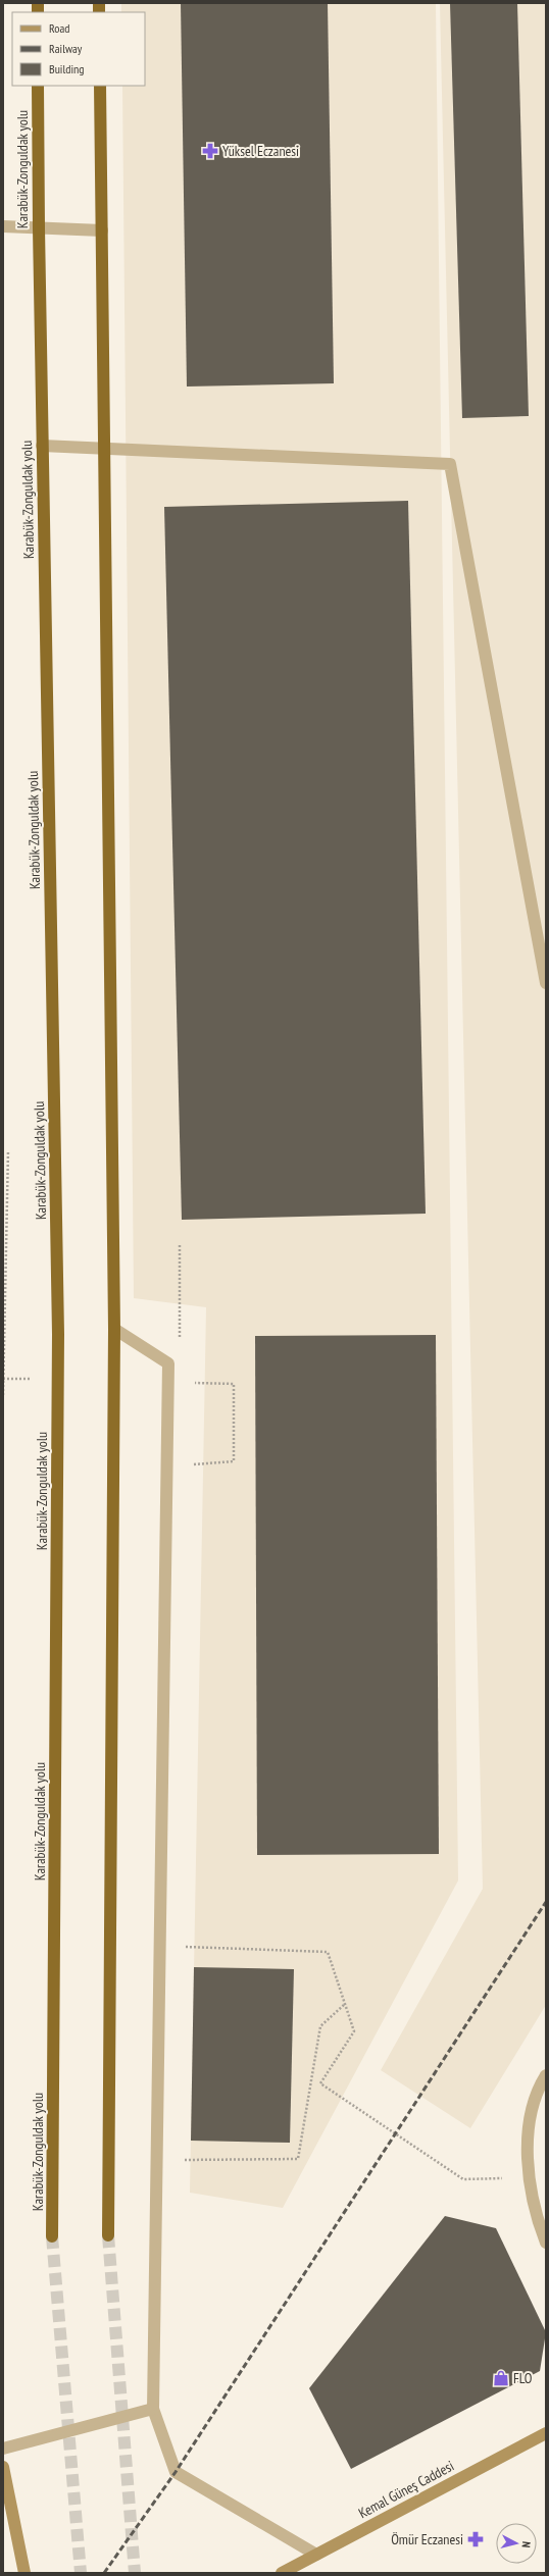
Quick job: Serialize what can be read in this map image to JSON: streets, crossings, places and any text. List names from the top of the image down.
{
  "streets": {
    "highway": ["Karabük-Zonguldak yolu"],
    "street": ["Kemal Güneş Caddesi"]
  },
  "places": {
    "pharmacy": ["Yüksel Eczanesi", "Ömür Eczanesi"],
    "shop": ["FLO"]
  },
  "legend": ["Road", "Railway", "Building"],
  "north": "right"
}
